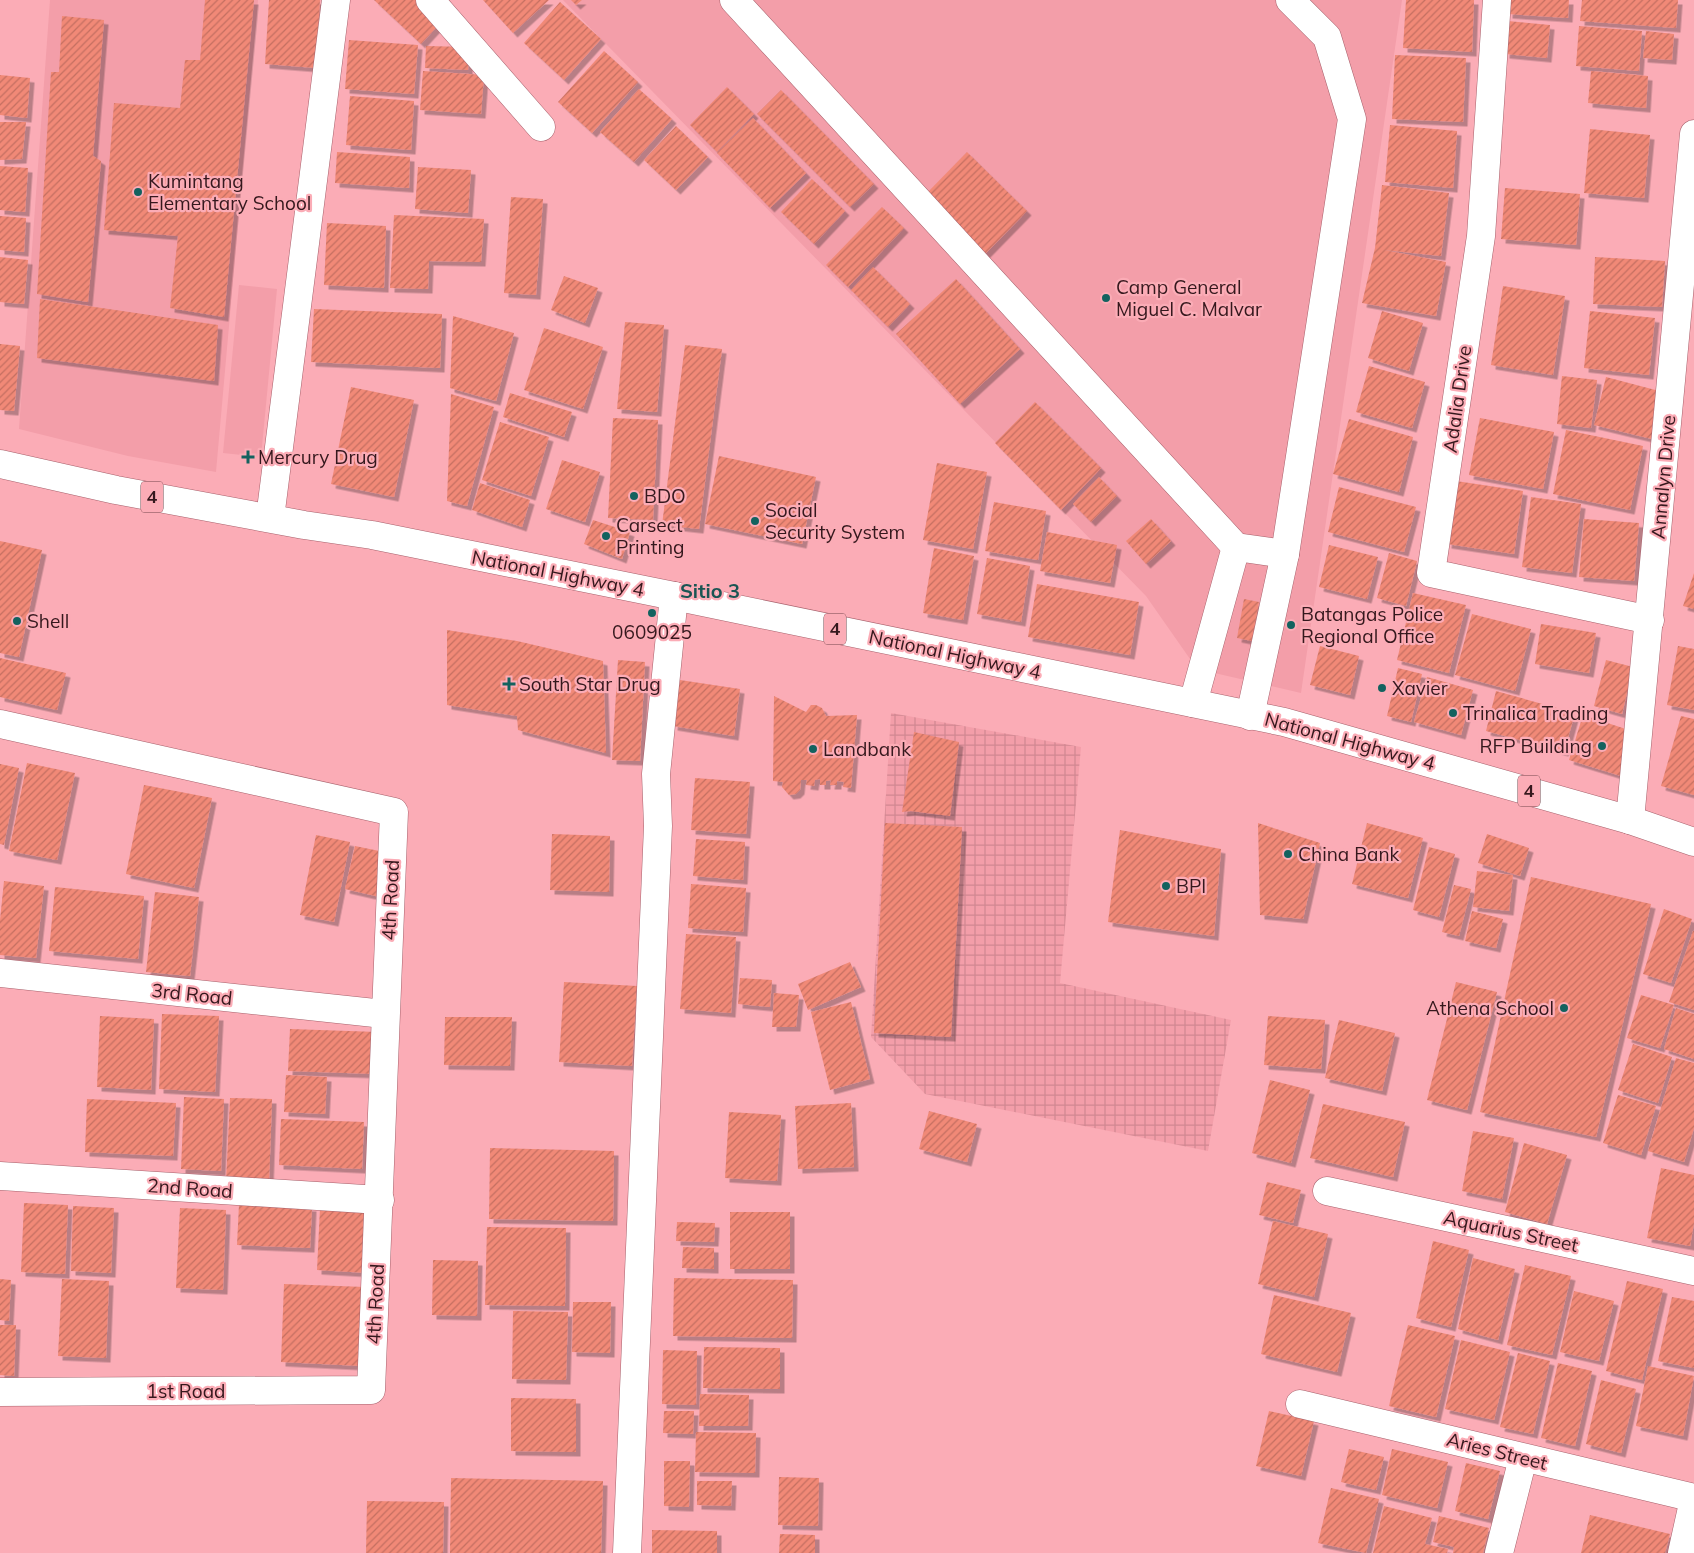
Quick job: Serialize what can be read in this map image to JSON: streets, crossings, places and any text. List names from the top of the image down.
{
  "streets": {
    "street": [
      "Adalia Drive",
      "Annalyn Drive",
      "4",
      "National Highway 4",
      "4th Road",
      "3rd Road",
      "2nd Road",
      "Aquarius Street",
      "1st Road",
      "Aries Street"
    ]
  },
  "crossings": [
    ["Adalia Drive", "Annalyn Drive"],
    ["Annalyn Drive", "National Highway 4"],
    ["4th Road", "3rd Road"],
    ["4th Road", "2nd Road"],
    ["4th Road", "1st Road"]
  ],
  "districts": ["Sitio 3"],
  "places": {
    "other": [
      "Kumintang Elementary School",
      "Camp General Miguel C. Malvar",
      "BDO",
      "Social Security System",
      "Carsect Printing",
      "0609025",
      "Shell",
      "Batangas Police Regional Office",
      "Xavier",
      "Trinalica Trading",
      "RFP Building",
      "Landbank",
      "China Bank",
      "BPI",
      "Athena School"
    ],
    "health": ["Mercury Drug", "South Star Drug"]
  }
}
